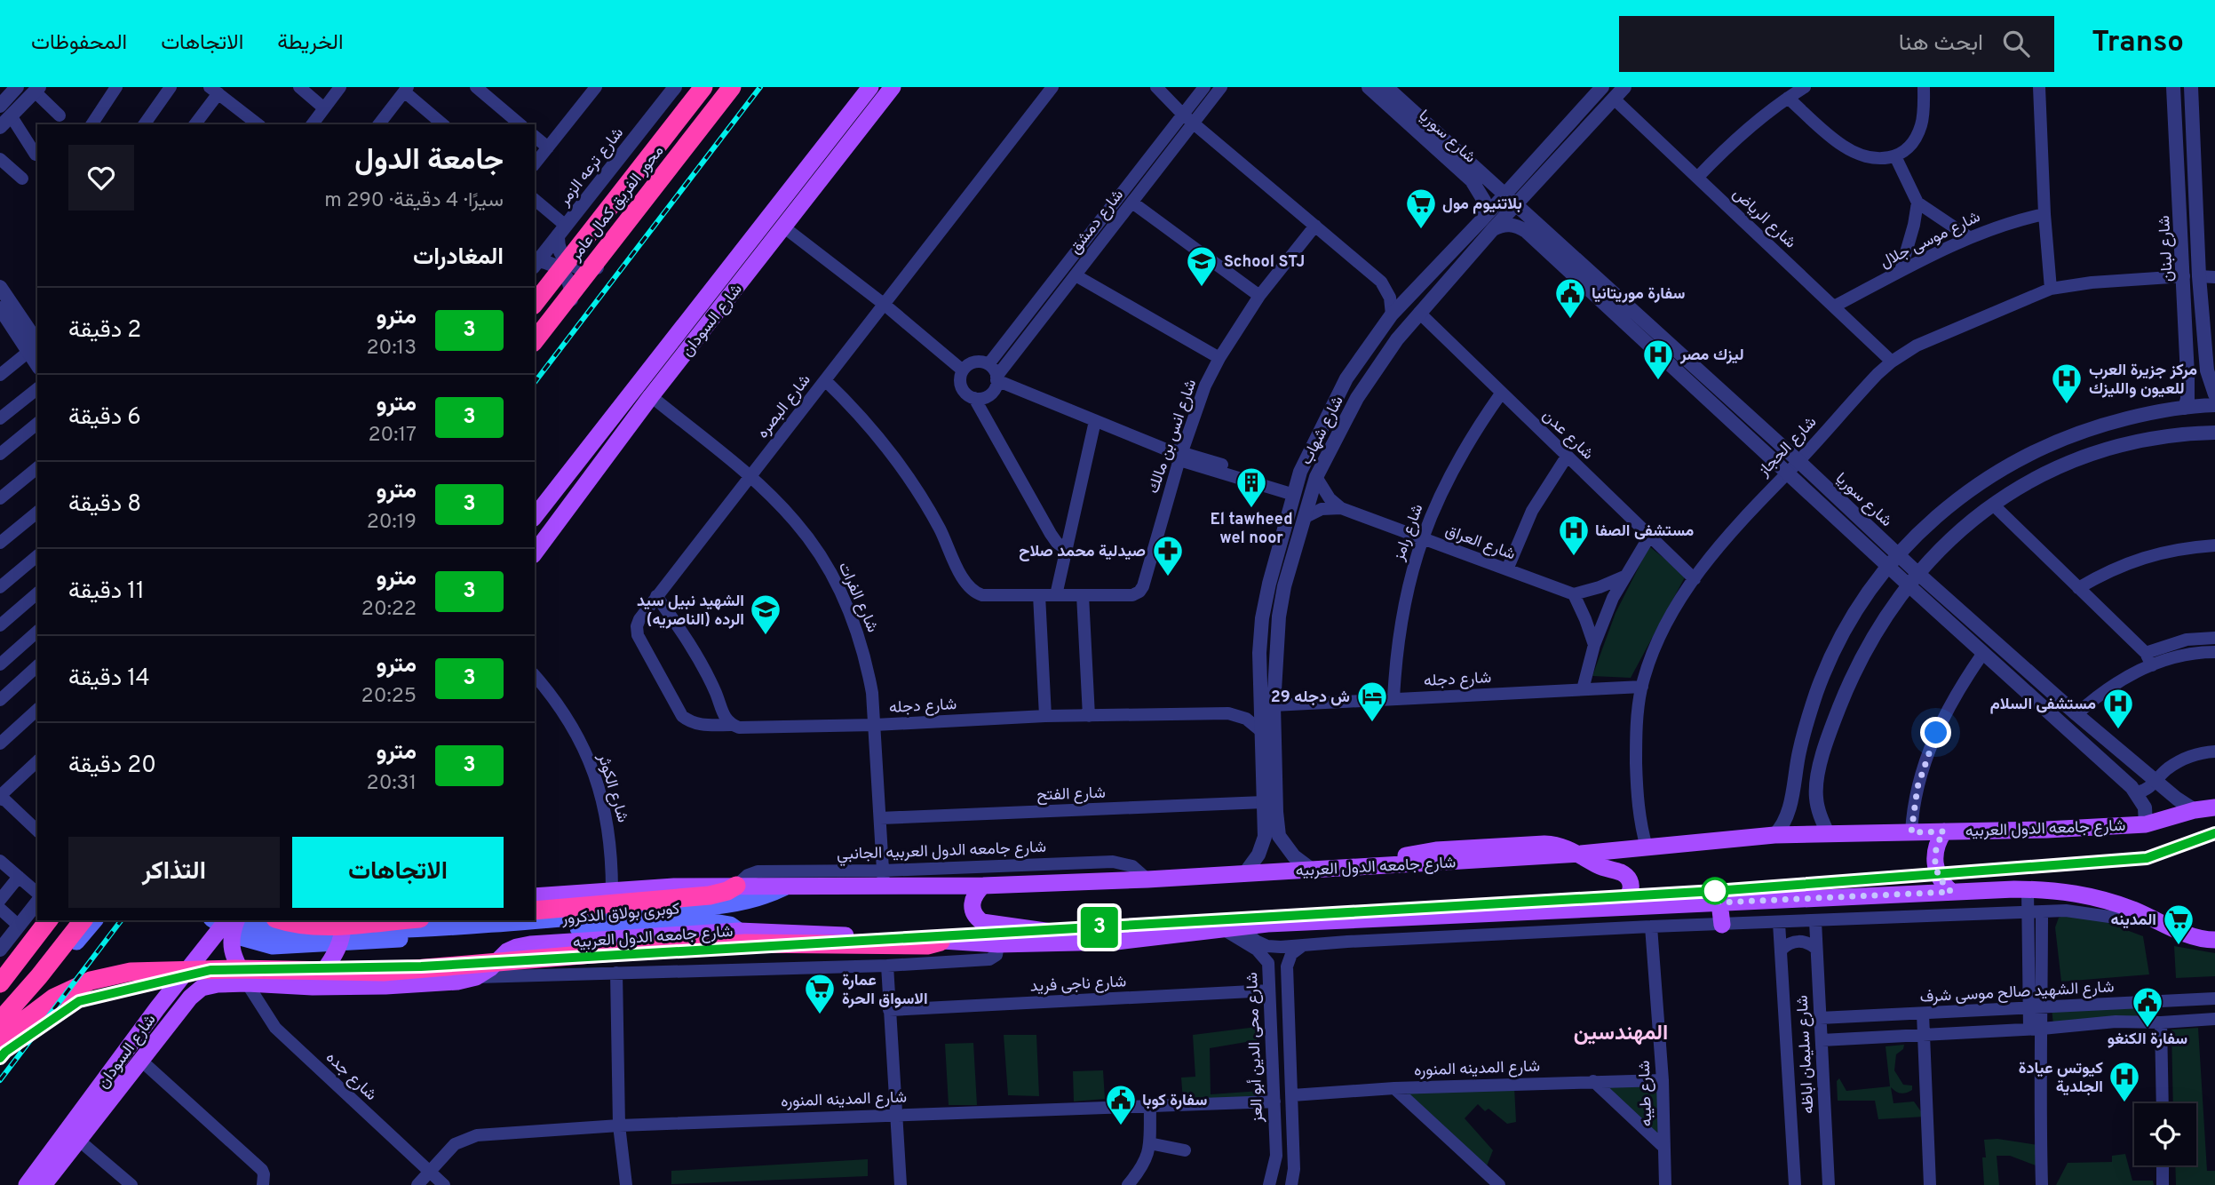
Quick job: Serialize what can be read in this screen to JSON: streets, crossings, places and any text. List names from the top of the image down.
{
  "streets": {
    "highway": ["محور الفريق كمال عامر"],
    "main road": ["شارع السودان", "شارع جامعه الدول العربيه", "كوبرى بولاق الدكرور"],
    "street": [
      "شارع سوريا",
      "شارع ترعه الزمر",
      "شارع الرياض",
      "شارع دمشق",
      "شارع موسى جلال",
      "شارع لبنان",
      "شارع البصره",
      "شارع شهاب",
      "شارع عدن",
      "شارع انس بن مالك",
      "شارع الحجاز",
      "شارع رامز",
      "شارع العراق",
      "شارع الفرات",
      "شارع دجله",
      "شارع الكوثر",
      "شارع الفتح",
      "شارع جامعه الدول العربيه الجانبي",
      "شارع ناجى فريد",
      "شارع الشهيد صالح موسى شرف",
      "شارع محى الدين أبو العز",
      "شارع سليمان اباظه",
      "شارع المدينه المنوره",
      "شارع جده",
      "شارع طيبه"
    ]
  },
  "crossings": [
    ["شارع سوريا", "شارع شهاب"],
    ["شارع سوريا", "شارع الحجاز"],
    ["شارع سوريا", "شارع جامعه الدول العربيه"],
    ["شارع الرياض", "شارع موسى جلال"],
    ["شارع الرياض", "شارع شهاب"],
    ["شارع الرياض", "شارع الحجاز"],
    ["شارع لبنان", "شارع الحجاز"],
    ["شارع السودان", "شارع الفرات"],
    ["شارع السودان", "شارع جامعه الدول العربيه"],
    ["شارع السودان", "شارع جده"],
    ["شارع البصره", "شارع انس بن مالك"],
    ["شارع البصره", "شارع الفرات"],
    ["شارع البصره", "شارع دجله"],
    ["شارع شهاب", "شارع عدن"],
    ["شارع شهاب", "شارع العراق"],
    ["شارع شهاب", "شارع دجله"],
    ["شارع شهاب", "شارع الفتح"],
    ["شارع شهاب", "شارع جامعه الدول العربيه"],
    ["شارع عدن", "شارع الحجاز"],
    ["شارع عدن", "شارع رامز"],
    ["شارع الحجاز", "شارع دجله"],
    ["شارع الحجاز", "شارع جامعه الدول العربيه"],
    ["شارع رامز", "شارع العراق"],
    ["شارع رامز", "شارع دجله"],
    ["شارع الفرات", "شارع دجله"],
    ["شارع الفرات", "شارع الفتح"],
    ["شارع الفرات", "شارع جامعه الدول العربيه"],
    ["شارع الفرات", "شارع جامعه الدول العربيه الجانبي"],
    ["شارع الكوثر", "شارع جامعه الدول العربيه"],
    ["شارع جامعه الدول العربيه", "شارع جامعه الدول العربيه الجانبي"],
    ["شارع جامعه الدول العربيه", "كوبرى بولاق الدكرور"],
    ["شارع جامعه الدول العربيه", "شارع محى الدين أبو العز"],
    ["شارع جامعه الدول العربيه", "شارع جده"],
    ["شارع ناجى فريد", "شارع محى الدين أبو العز"],
    ["شارع الشهيد صالح موسى شرف", "شارع سليمان اباظه"],
    ["شارع محى الدين أبو العز", "شارع المدينه المنوره"],
    ["شارع المدينه المنوره", "شارع جده"],
    ["شارع المدينه المنوره", "شارع طيبه"]
  ],
  "districts": ["المهندسين"],
  "places": {
    "supermarket": ["بلاتنيوم مول", "المدينه", "عمارة الاسواق الحرة"],
    "school or university": ["School STJ", "الشهيد نبيل سيد الرده (الناصريه)"],
    "public building": ["سفارة موريتانيا", "سفارة الكنغو", "سفارة كوبا"],
    "hospital": [
      "ليزك مصر",
      "مركز جزيرة العرب للعيون والليزك",
      "مستشفى الصفا",
      "مستشفى السلام",
      "كيوتس عيادة الجلدية"
    ],
    "building": ["El tawheed wel noor"],
    "pharmacy": ["صيدلية محمد صلاح"],
    "hotel": ["29 ش دجله"]
  },
  "lines": ["metro line 3"],
  "page": {
    "header": "Transo",
    "search": "ابحث هنا",
    "nav": ["الخريطة", "الاتجاهات", "المحفوظات"],
    "on_map": "3",
    "heading": [
      ["جامعة الدول", "سيرًا · 4 دقيقة · 290 m"],
      "المغادرات"
    ],
    "list": [
      {
        "mark": "3",
        "name": "مترو",
        "note": "20:13",
        "value": "2 دقيقة"
      },
      {
        "mark": "3",
        "name": "مترو",
        "note": "20:17",
        "value": "6 دقيقة"
      },
      {
        "mark": "3",
        "name": "مترو",
        "note": "20:19",
        "value": "8 دقيقة"
      },
      {
        "mark": "3",
        "name": "مترو",
        "note": "20:22",
        "value": "11 دقيقة"
      },
      {
        "mark": "3",
        "name": "مترو",
        "note": "20:25",
        "value": "14 دقيقة"
      },
      {
        "mark": "3",
        "name": "مترو",
        "note": "20:31",
        "value": "20 دقيقة"
      }
    ],
    "buttons": ["الاتجاهات", "التذاكر"]
  }
}
